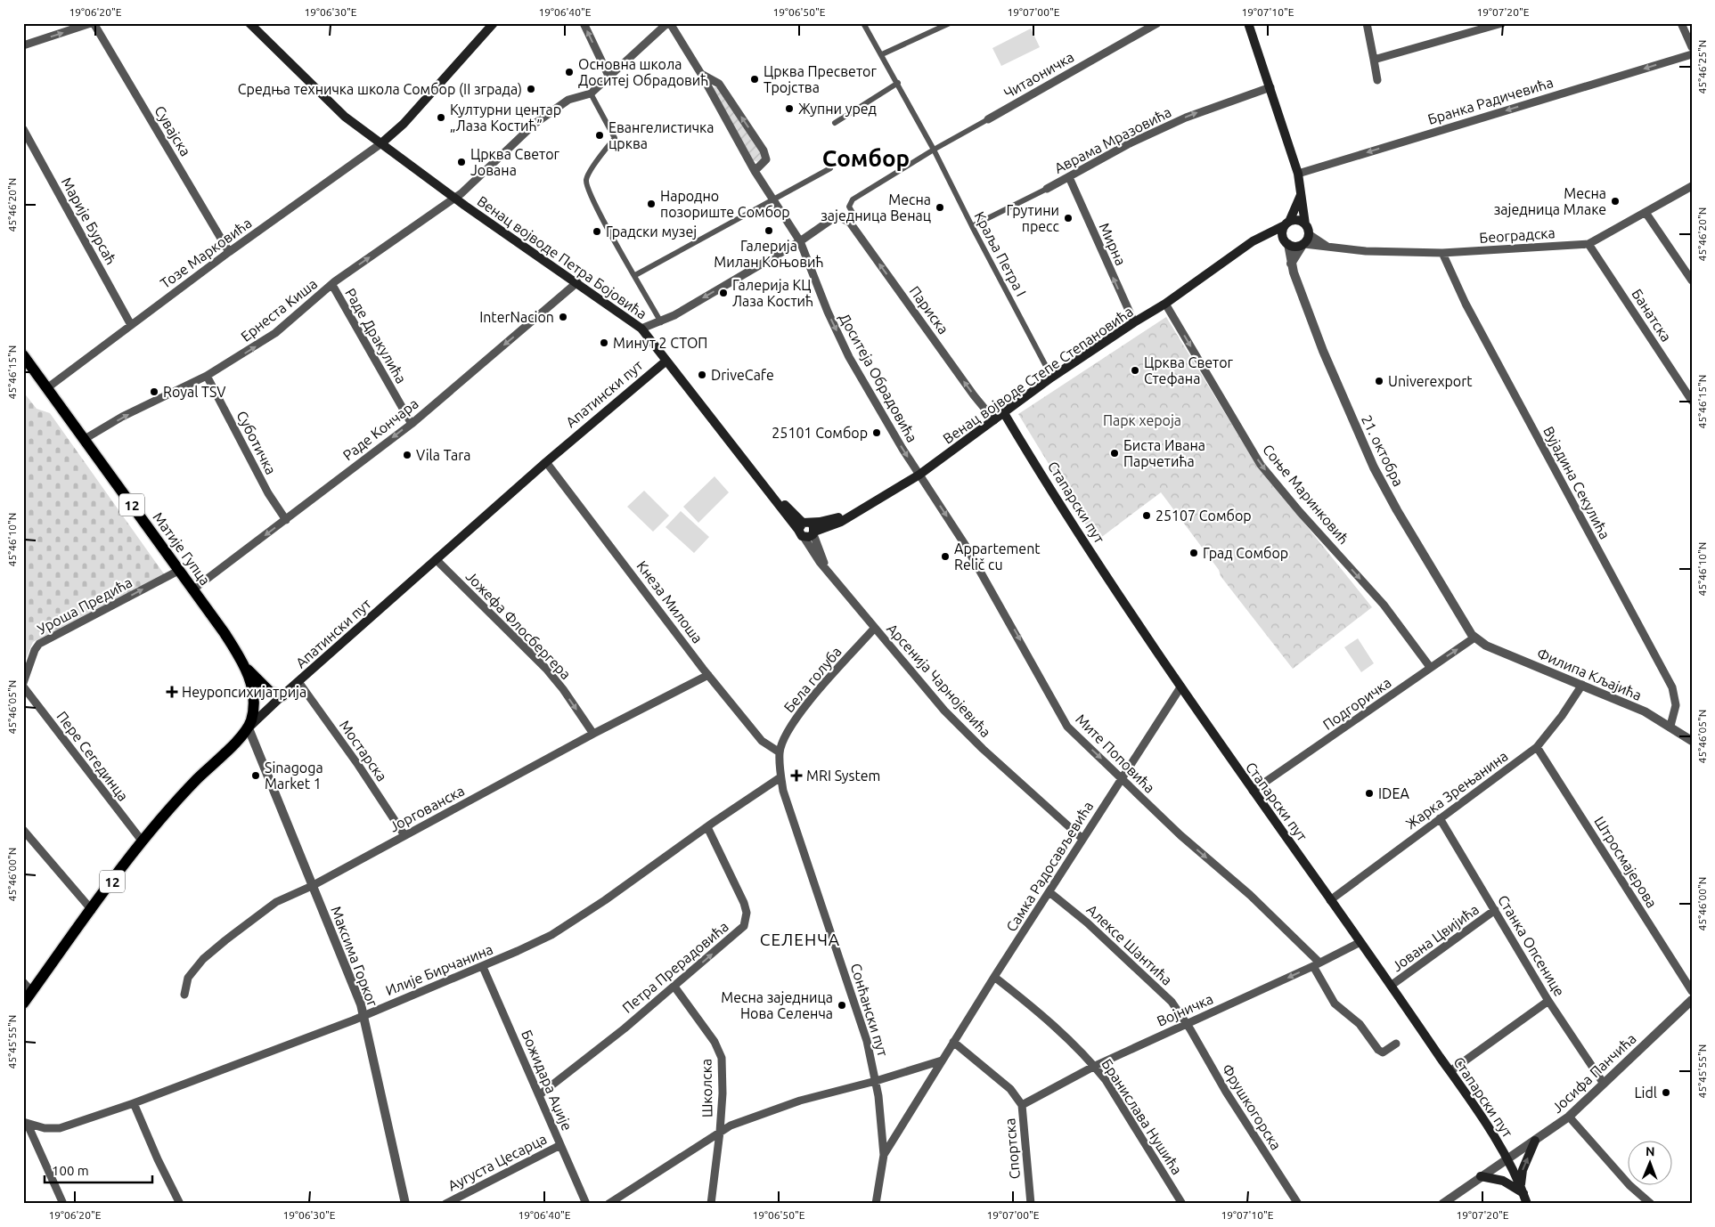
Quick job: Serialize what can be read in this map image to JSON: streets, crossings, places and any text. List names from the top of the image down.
{
  "streets": {
    "main road": [
      "Венац војводе Петра Бојовића",
      "Венац војводе Степе Степановића",
      "Апатински пут",
      "Стапарски пут",
      "12",
      "Матије Гупца"
    ],
    "street": [
      "Читаоничка",
      "Бранка Радичевића",
      "Сувајска",
      "Аврама Мразовића",
      "Марије Бурсаћ",
      "Београдска",
      "Мирна",
      "Тозе Марковића",
      "Краља Петра I",
      "Ернеста Киша",
      "Париска",
      "Банатска",
      "Раде Дракулића",
      "Доситеја Обрадовића",
      "Раде Кончара",
      "Суботичка",
      "21. октобра",
      "Вујадина Секулића",
      "Соње Маринковић",
      "Кнеза Милоша",
      "Уроша Предића",
      "Јожефа Флосбергера",
      "Филипа Кљајића",
      "Бела голуба",
      "Арсенија Чарнојевића",
      "Подгоричка",
      "Мостарска",
      "Мите Поповића",
      "Пере Сегединца",
      "Жарка Зрењанина",
      "Јоргованска",
      "Штросмајерова",
      "Самка Радосављевића",
      "Јована Цвијића",
      "Алексе Шантића",
      "Станка Опсенице",
      "Максима Горког",
      "Петра Прерадовића",
      "Илије Бирчанина",
      "Сонћански пут",
      "Војничка",
      "Јосифа Панчића",
      "Божидара Аџије",
      "Школска",
      "Фрушкогорска",
      "Бранислава Нушића",
      "Спортска",
      "Аугуста Цесарца"
    ]
  },
  "crossings": [
    ["Читаоничка", "Краља Петра I"],
    ["Читаоничка", "Париска"],
    ["Сувајска", "Тозе Марковића"],
    ["Аврама Мразовића", "Мирна"],
    ["Аврама Мразовића", "Краља Петра I"],
    ["Марије Бурсаћ", "Тозе Марковића"],
    ["Београдска", "Банатска"],
    ["Београдска", "Венац војводе Степе Степановића"],
    ["Београдска", "21. октобра"],
    ["Београдска", "Вујадина Секулића"],
    ["Мирна", "Венац војводе Степе Степановића"],
    ["Тозе Марковића", "Венац војводе Петра Бојовића"],
    ["Тозе Марковића", "Матије Гупца"],
    ["Венац војводе Петра Бојовића", "Ернеста Киша"],
    ["Венац војводе Петра Бојовића", "Венац војводе Степе Степановића"],
    ["Венац војводе Петра Бојовића", "Апатински пут"],
    ["Венац војводе Петра Бојовића", "Раде Кончара"],
    ["Венац војводе Петра Бојовића", "Арсенија Чарнојевића"],
    ["Ернеста Киша", "Раде Дракулића"],
    ["Ернеста Киша", "Суботичка"],
    ["Ернеста Киша", "Матије Гупца"],
    ["Париска", "Венац војводе Степе Степановића"],
    ["Раде Дракулића", "Раде Кончара"],
    ["Венац војводе Степе Степановића", "Доситеја Обрадовића"],
    ["Венац војводе Степе Степановића", "21. октобра"],
    ["Венац војводе Степе Степановића", "Соње Маринковић"],
    ["Венац војводе Степе Степановића", "Стапарски пут"],
    ["Венац војводе Степе Степановића", "Арсенија Чарнојевића"],
    ["Венац војводе Степе Степановића", "Мите Поповића"],
    ["Доситеја Обрадовића", "Мите Поповића"],
    ["Апатински пут", "Матије Гупца"],
    ["Апатински пут", "Кнеза Милоша"],
    ["Апатински пут", "Јожефа Флосбергера"],
    ["Апатински пут", "Мостарска"],
    ["Апатински пут", "Пере Сегединца"],
    ["Апатински пут", "Максима Горког"],
    ["Раде Кончара", "Суботичка"],
    ["Раде Кончара", "Матије Гупца"],
    ["21. октобра", "Филипа Кљајића"],
    ["21. октобра", "Подгоричка"],
    ["Вујадина Секулића", "Филипа Кљајића"],
    ["Соње Маринковић", "Подгоричка"],
    ["Стапарски пут", "Подгоричка"],
    ["Стапарски пут", "Жарка Зрењанина"],
    ["Стапарски пут", "Самка Радосављевића"],
    ["Стапарски пут", "Јована Цвијића"],
    ["Стапарски пут", "Војничка"],
    ["Стапарски пут", "Јосифа Панчића"],
    ["Матије Гупца", "Уроша Предића"],
    ["Матије Гупца", "Максима Горког"],
    ["Кнеза Милоша", "Бела голуба"],
    ["Кнеза Милоша", "Јоргованска"],
    ["Кнеза Милоша", "Сонћански пут"],
    ["Јожефа Флосбергера", "Јоргованска"],
    ["Филипа Кљајића", "Подгоричка"],
    ["Филипа Кљајића", "Жарка Зрењанина"],
    ["Бела голуба", "Арсенија Чарнојевића"],
    ["Бела голуба", "Сонћански пут"],
    ["Арсенија Чарнојевића", "Самка Радосављевића"],
    ["Мостарска", "Јоргованска"],
    ["Мите Поповића", "Самка Радосављевића"],
    ["Мите Поповића", "Војничка"],
    ["Жарка Зрењанина", "Штросмајерова"],
    ["Жарка Зрењанина", "Станка Опсенице"],
    ["Јоргованска", "Максима Горког"],
    ["Самка Радосављевића", "Алексе Шантића"],
    ["Самка Радосављевића", "Сонћански пут"],
    ["Самка Радосављевића", "Бранислава Нушића"],
    ["Самка Радосављевића", "Спортска"],
    ["Јована Цвијића", "Станка Опсенице"],
    ["Алексе Шантића", "Војничка"],
    ["Алексе Шантића", "Фрушкогорска"],
    ["Станка Опсенице", "Јосифа Панчића"],
    ["Максима Горког", "Илије Бирчанина"],
    ["Петра Прерадовића", "Илије Бирчанина"],
    ["Петра Прерадовића", "Божидара Аџије"],
    ["Петра Прерадовића", "Школска"],
    ["Илије Бирчанина", "Сонћански пут"],
    ["Илије Бирчанина", "Божидара Аџије"],
    ["Војничка", "Фрушкогорска"],
    ["Војничка", "Бранислава Нушића"],
    ["Војничка", "Спортска"],
    ["Божидара Аџије", "Аугуста Цесарца"]
  ],
  "one_way": [
    "Бранка Радичевића",
    "Аврама Мразовића",
    "Мирна",
    "Ернеста Киша",
    "Париска",
    "Доситеја Обрадовића",
    "Раде Кончара",
    "Соње Маринковић",
    "Уроша Предића",
    "Јожефа Флосбергера",
    "Мите Поповића",
    "Петра Прерадовића",
    "Војничка"
  ],
  "districts": ["Сомбор", "СЕЛЕНЧА"],
  "parks": ["Парк хероја"],
  "places": {
    "other": [
      "Основна школа Доситеј Обрадовић",
      "Црква Пресветог Тројства",
      "Средња техничка школа Сомбор (II зграда)",
      "Жупни уред",
      "Културни центар „Лаза Костић”",
      "Евангелистичка црква",
      "Црква Светог Јована",
      "Месна заједница Млаке",
      "Народно позориште Сомбор",
      "Месна заједница Венац",
      "Грутини пресс",
      "Галерија Милан Коњовић",
      "Градски музеј",
      "Галерија КЦ Лаза Костић",
      "InterNacion",
      "Минут 2 СТОП",
      "Црква Светог Стефана",
      "DriveCafe",
      "Univerexport",
      "Royal TSV",
      "25101 Сомбор",
      "Биста Ивана Парчетића",
      "Vila Tara",
      "25107 Сомбор",
      "Град Сомбор",
      "Appartement Relič cu",
      "Sinagoga Market 1",
      "IDEA",
      "Месна заједница Нова Селенча",
      "Lidl"
    ],
    "health": ["Неуропсихијатрија", "MRI System"]
  },
  "scale_bar": "100 m",
  "north": "top",
  "coordinates": [
    "19°06'20\"E",
    "19°06'30\"E",
    "19°06'40\"E",
    "19°06'50\"E",
    "19°07'00\"E",
    "19°07'10\"E",
    "19°07'20\"E",
    "45°46'25\"N",
    "45°46'20\"N",
    "45°46'15\"N",
    "45°46'10\"N",
    "45°46'05\"N",
    "45°46'00\"N",
    "45°45'55\"N"
  ]
}
